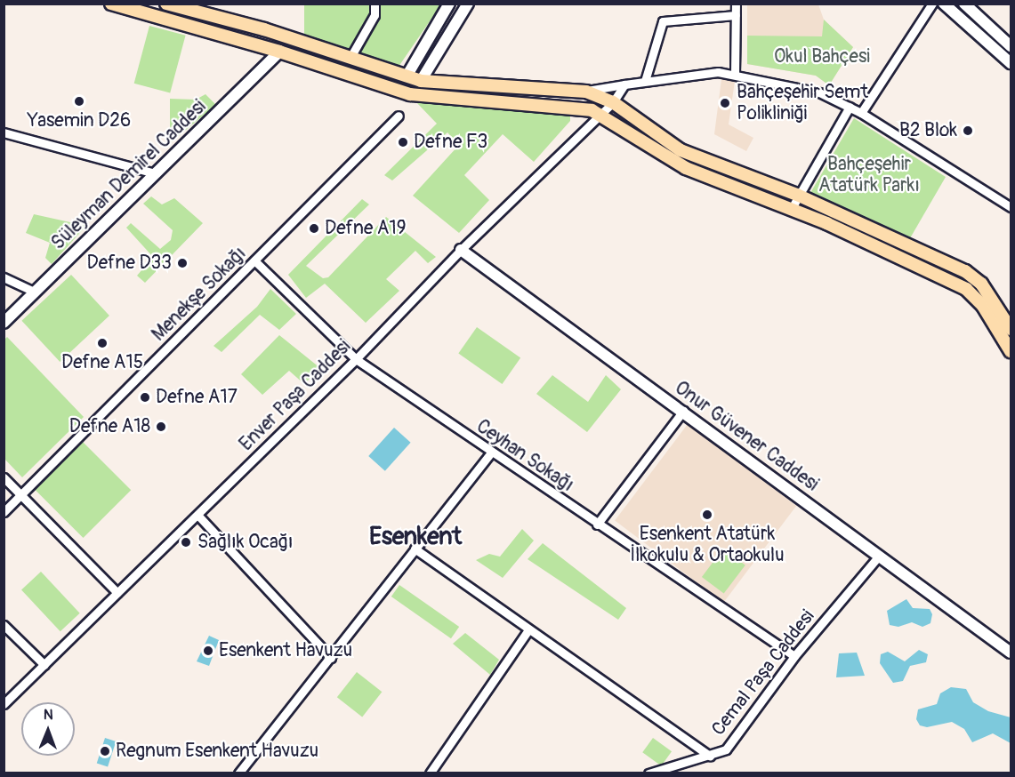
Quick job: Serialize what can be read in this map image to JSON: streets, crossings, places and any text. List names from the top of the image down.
{
  "streets": {
    "main road": ["Süleyman Demirel Caddesi", "Onur Güvener Caddesi"],
    "street": [
      "Menekşe Sokağı",
      "Enver Paşa Caddesi",
      "Ceyhan Sokağı",
      "Cemal Paşa Caddesi"
    ]
  },
  "crossings": [
    ["Menekşe Sokağı", "Ceyhan Sokağı"],
    ["Enver Paşa Caddesi", "Onur Güvener Caddesi"],
    ["Enver Paşa Caddesi", "Ceyhan Sokağı"],
    ["Onur Güvener Caddesi", "Cemal Paşa Caddesi"],
    ["Ceyhan Sokağı", "Cemal Paşa Caddesi"]
  ],
  "districts": ["Esenkent"],
  "parks": ["Okul Bahçesi", "Bahçeşehir Atatürk Parkı"],
  "places": [
    "Yasemin D26",
    "Bahçeşehir Semt Polikliniği",
    "B2 Blok",
    "Defne F3",
    "Defne A19",
    "Defne D33",
    "Defne A15",
    "Defne A17",
    "Defne A18",
    "Esenkent Atatürk İlkokulu & Ortaokulu",
    "Sağlık Ocağı",
    "Esenkent Havuzu",
    "Regnum Esenkent Havuzu"
  ],
  "north": "top"
}
